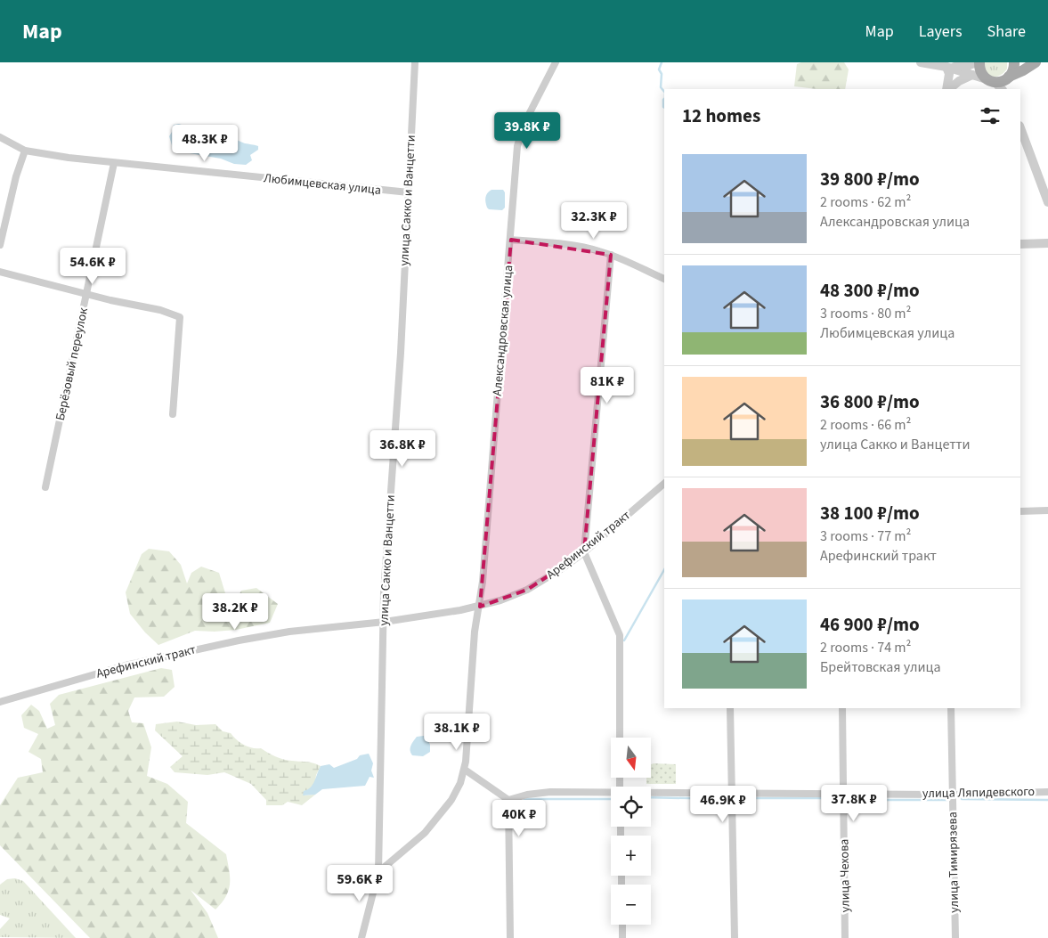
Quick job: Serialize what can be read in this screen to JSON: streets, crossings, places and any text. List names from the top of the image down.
{
  "streets": {
    "street": [
      "Любимцевская улица",
      "улица Сакко и Ванцетти",
      "Александровская улица",
      "Берёзовый переулок",
      "Арефинский тракт",
      "улица Ляпидевского",
      "улица Тимирязева",
      "улица Чехова"
    ]
  },
  "crossings": [
    ["Любимцевская улица", "улица Сакко и Ванцетти"],
    ["Любимцевская улица", "Берёзовый переулок"],
    ["улица Сакко и Ванцетти", "Арефинский тракт"],
    ["Александровская улица", "Арефинский тракт"],
    ["улица Ляпидевского", "улица Тимирязева"],
    ["улица Ляпидевского", "улица Чехова"]
  ],
  "north": "bottom",
  "page": {
    "header": "Map",
    "nav": ["Map", "Layers", "Share"],
    "heading": "12 homes",
    "price": [
      "39.8K ₽",
      "48.3K ₽",
      "32.3K ₽",
      "54.6K ₽",
      "81K ₽",
      "36.8K ₽",
      "38.2K ₽",
      "38.1K ₽",
      "37.8K ₽",
      "46.9K ₽",
      "40K ₽",
      "59.6K ₽"
    ],
    "list": [
      {
        "name": "39 800 ₽/mo",
        "note": "2 rooms · 62 m² · Александровская улица"
      },
      {
        "name": "48 300 ₽/mo",
        "note": "3 rooms · 80 m² · Любимцевская улица"
      },
      {
        "name": "36 800 ₽/mo",
        "note": "2 rooms · 66 m² · улица Сакко и Ванцетти"
      },
      {
        "name": "38 100 ₽/mo",
        "note": "3 rooms · 77 m² · Арефинский тракт"
      },
      {
        "name": "46 900 ₽/mo",
        "note": "2 rooms · 74 m² · Брейтовская улица"
      }
    ],
    "map_buttons": ["+", "−"]
  }
}
